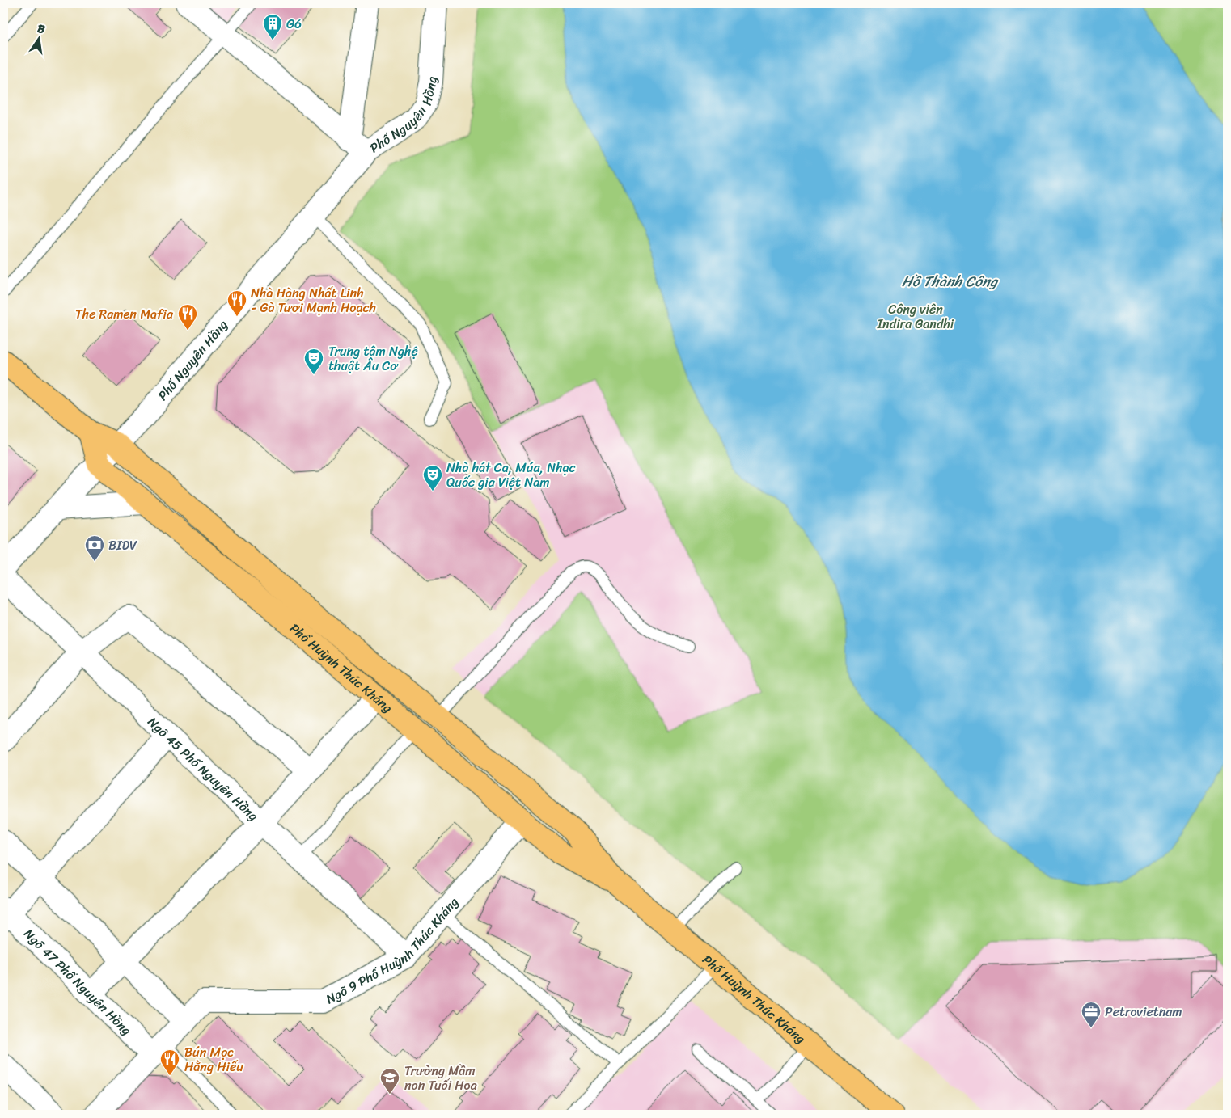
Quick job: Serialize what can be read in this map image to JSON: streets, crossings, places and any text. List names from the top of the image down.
{
  "streets": {
    "main road": ["Phố Huỳnh Thúc Kháng"],
    "street": [
      "Phố Nguyên Hồng",
      "Ngõ 45 Phố Nguyên Hồng",
      "Ngõ 9 Phố Huỳnh Thúc Kháng",
      "Ngõ 47 Phố Nguyên Hồng"
    ]
  },
  "crossings": [
    ["Phố Nguyên Hồng", "Phố Huỳnh Thúc Kháng"],
    ["Phố Huỳnh Thúc Kháng", "Ngõ 9 Phố Huỳnh Thúc Kháng"],
    ["Ngõ 45 Phố Nguyên Hồng", "Ngõ 9 Phố Huỳnh Thúc Kháng"],
    ["Ngõ 9 Phố Huỳnh Thúc Kháng", "Ngõ 47 Phố Nguyên Hồng"]
  ],
  "water": ["Hồ Thành Công"],
  "parks": ["Công viên Indira Gandhi"],
  "places": {
    "building": ["G6"],
    "restaurant": ["Nhà Hàng Nhất Linh - Gà Tươi Mạnh Hoạch", "The Ramen Mafia", "Bún Mọc Hằng Hiếu"],
    "theatre": ["Trung tâm Nghệ thuật Âu Cơ", "Nhà hát Ca, Múa, Nhạc Quốc gia Việt Nam"],
    "bank": ["BIDV"],
    "office": ["Petrovietnam"],
    "school or university": ["Trường Mầm non Tuổi Hoa"]
  },
  "north": "top"
}
